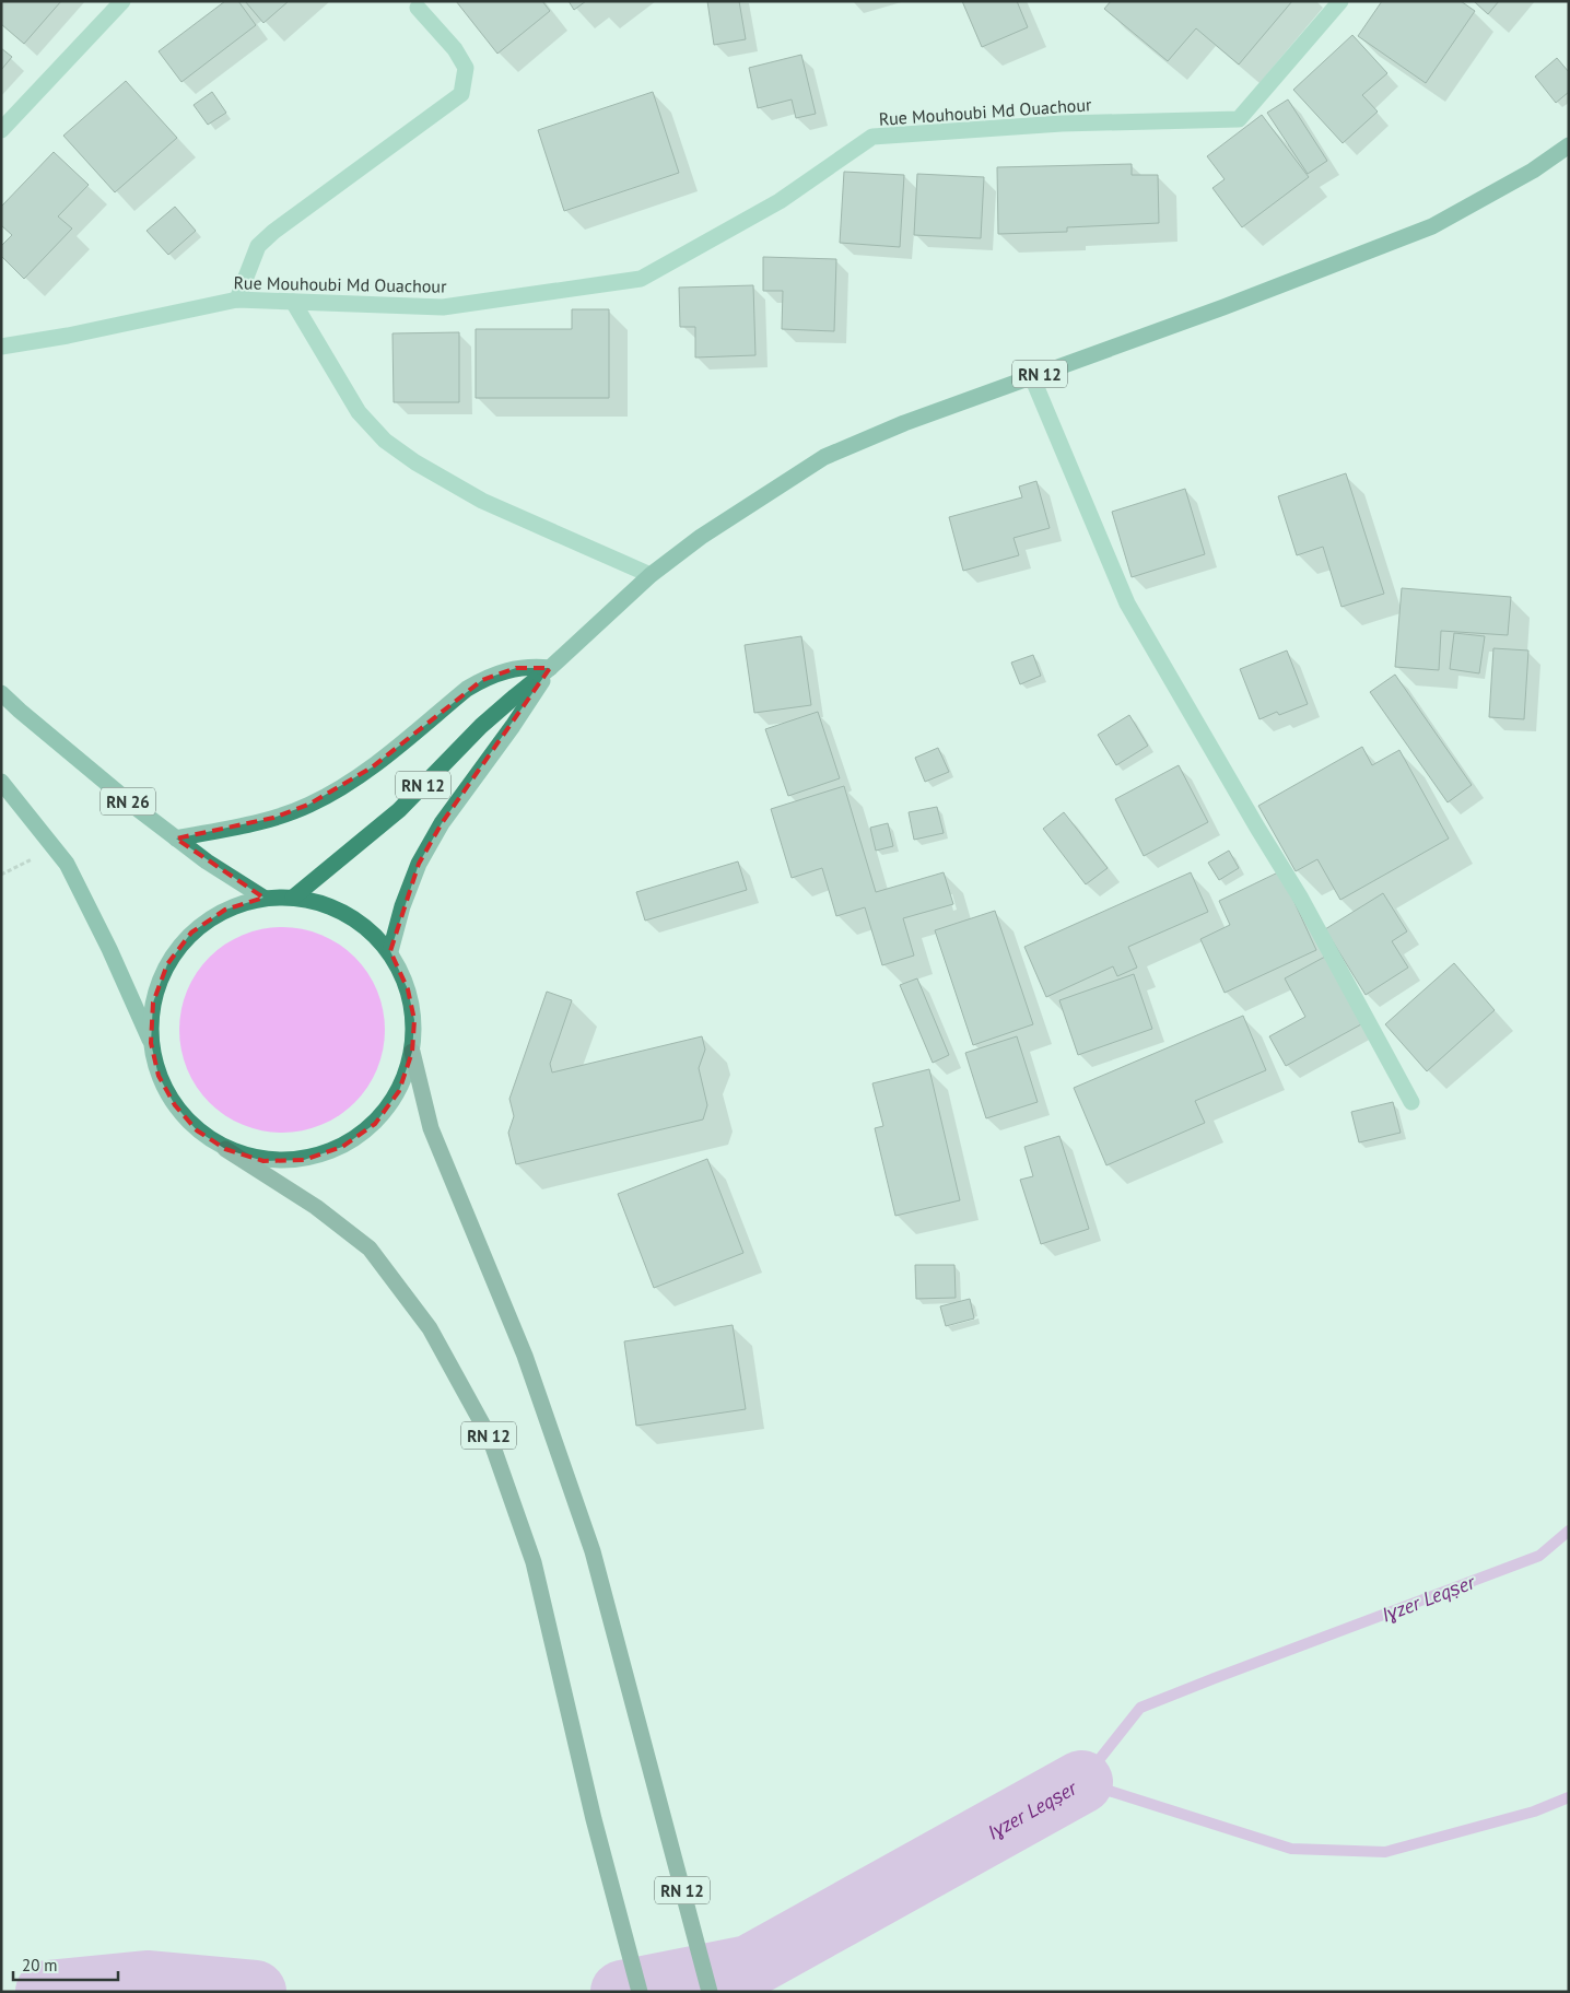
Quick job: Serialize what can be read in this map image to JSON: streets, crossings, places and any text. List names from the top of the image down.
{
  "streets": {
    "highway": ["RN 12"],
    "main road": ["RN 26"],
    "street": ["Rue Mouhoubi Md Ouachour"]
  },
  "water": ["Iɣzer Leqṣer"],
  "scale_bar": "20 m"
}
